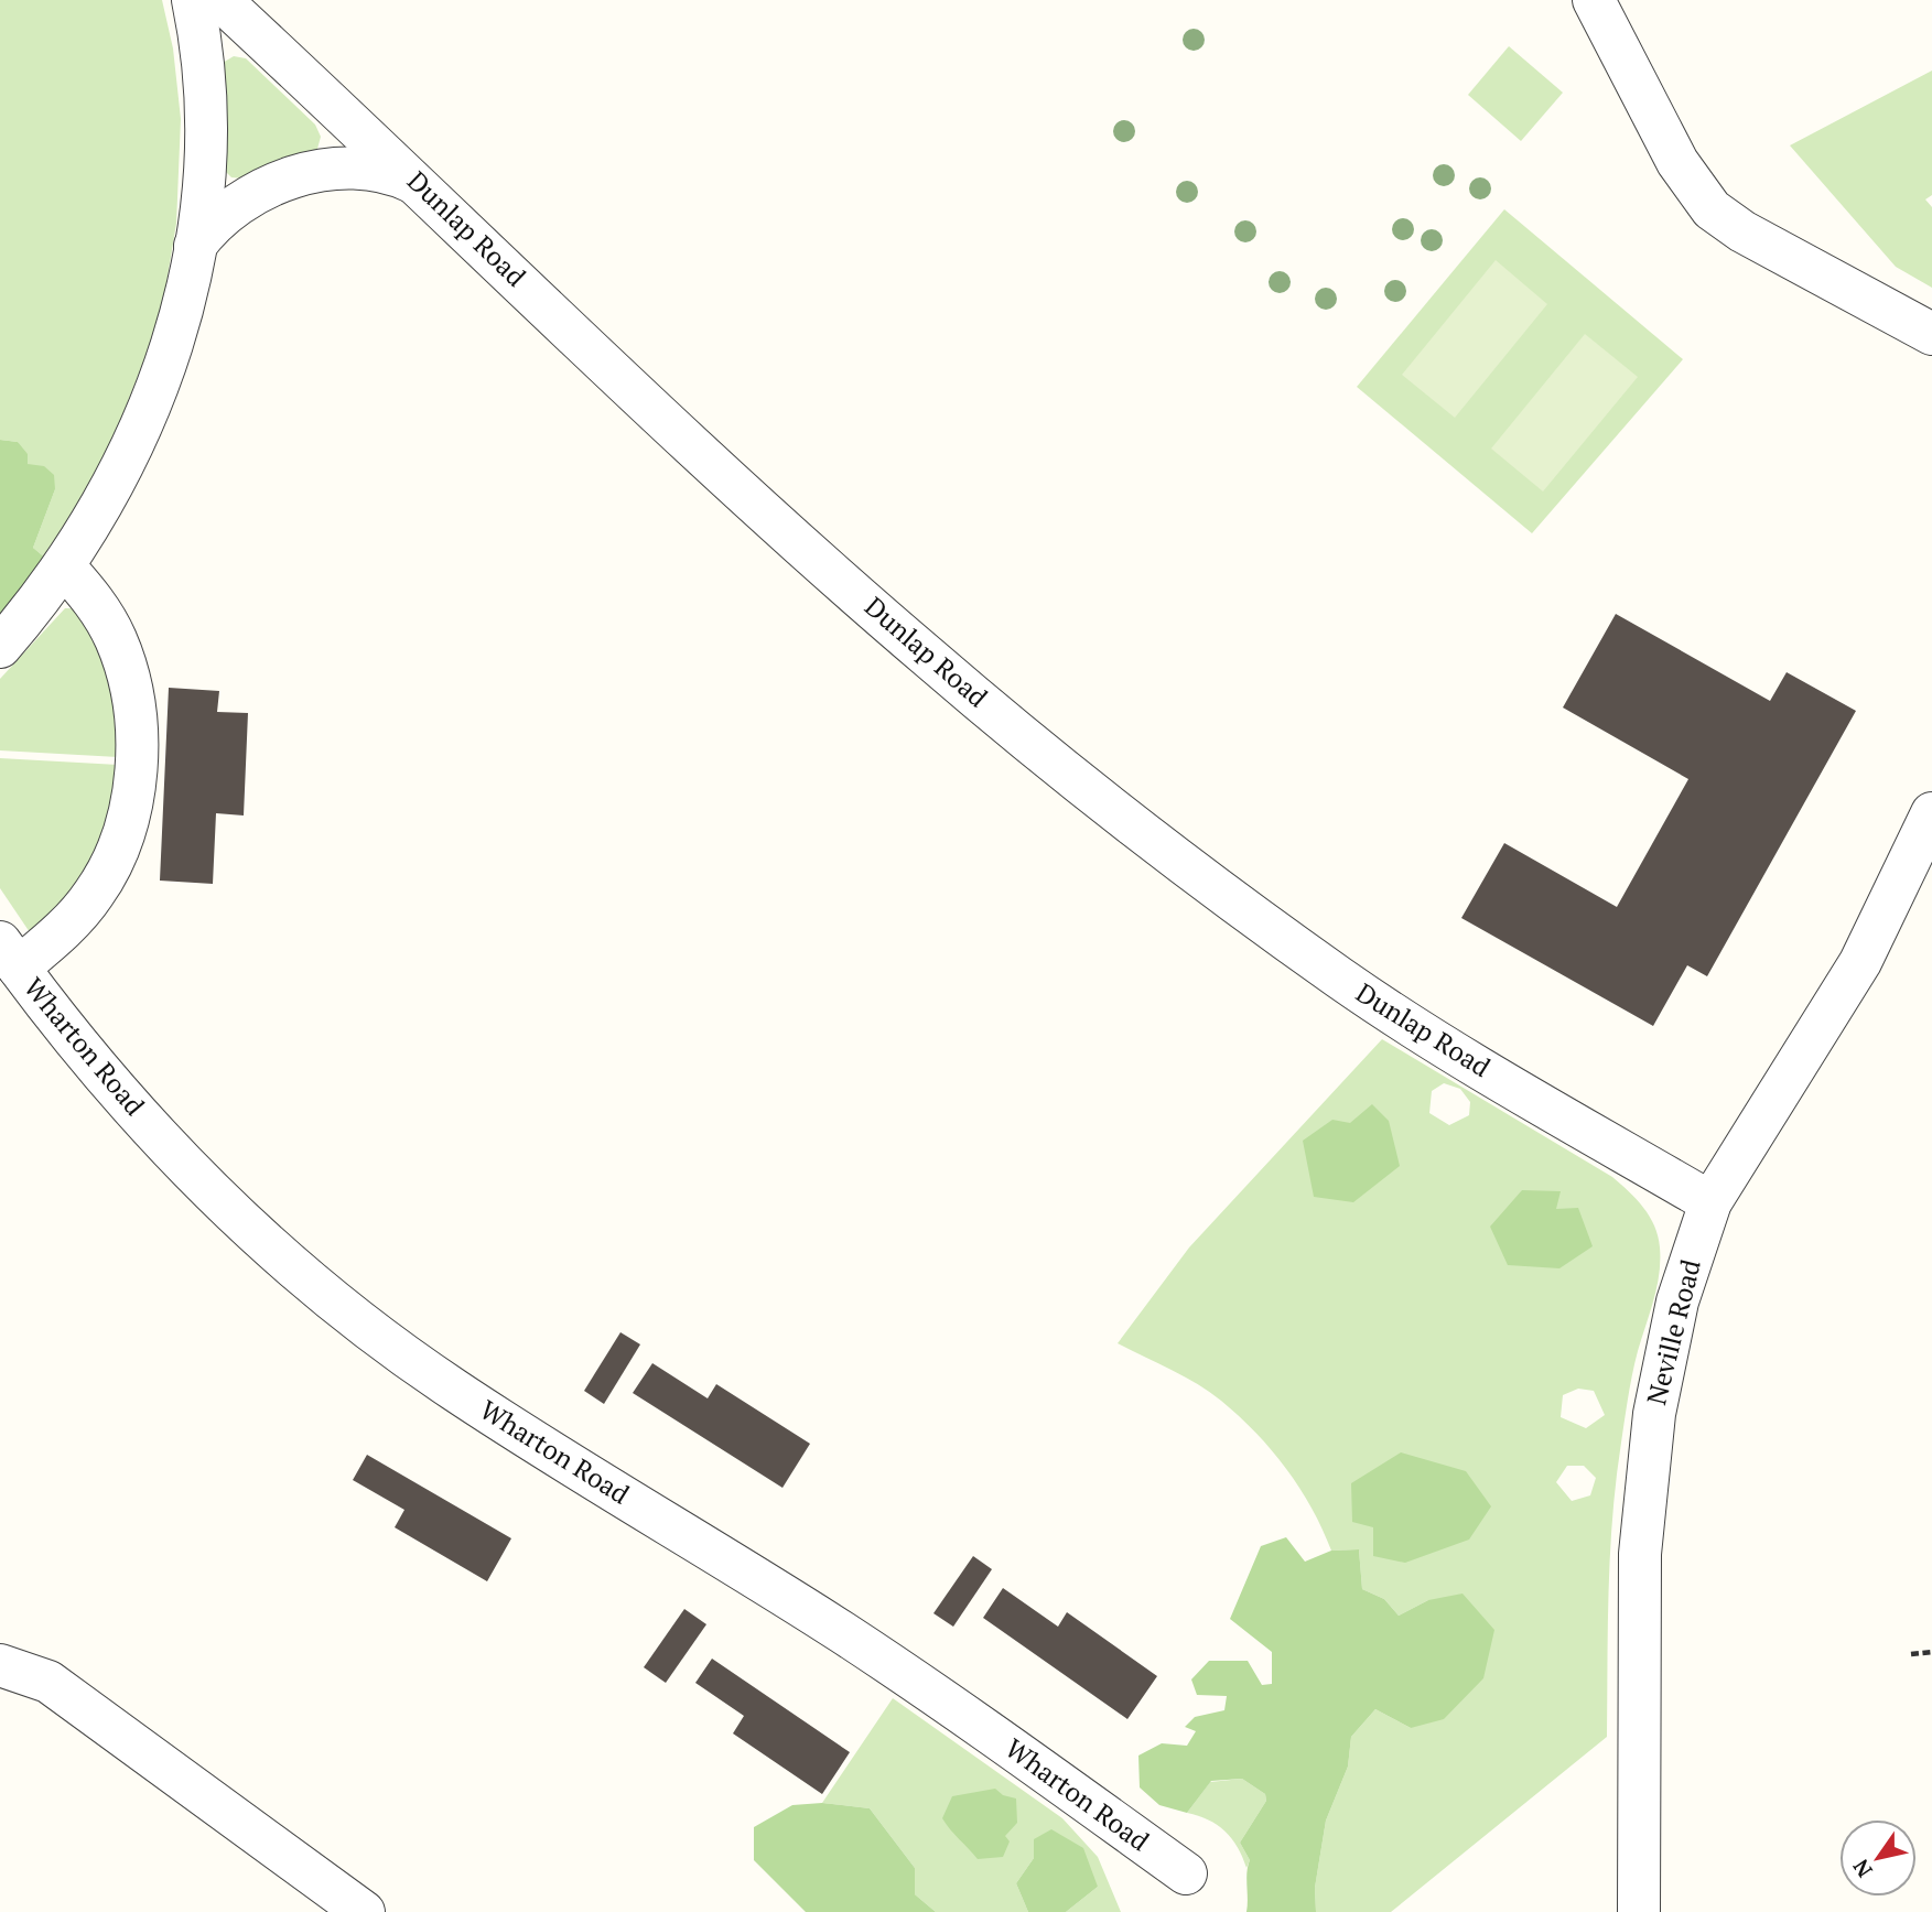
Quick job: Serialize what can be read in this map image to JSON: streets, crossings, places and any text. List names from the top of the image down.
{
  "streets": {
    "street": ["Dunlap Road", "Wharton Road", "Neville Road"]
  },
  "crossings": [
    ["Dunlap Road", "Neville Road"]
  ],
  "north": "bottom left"
}
